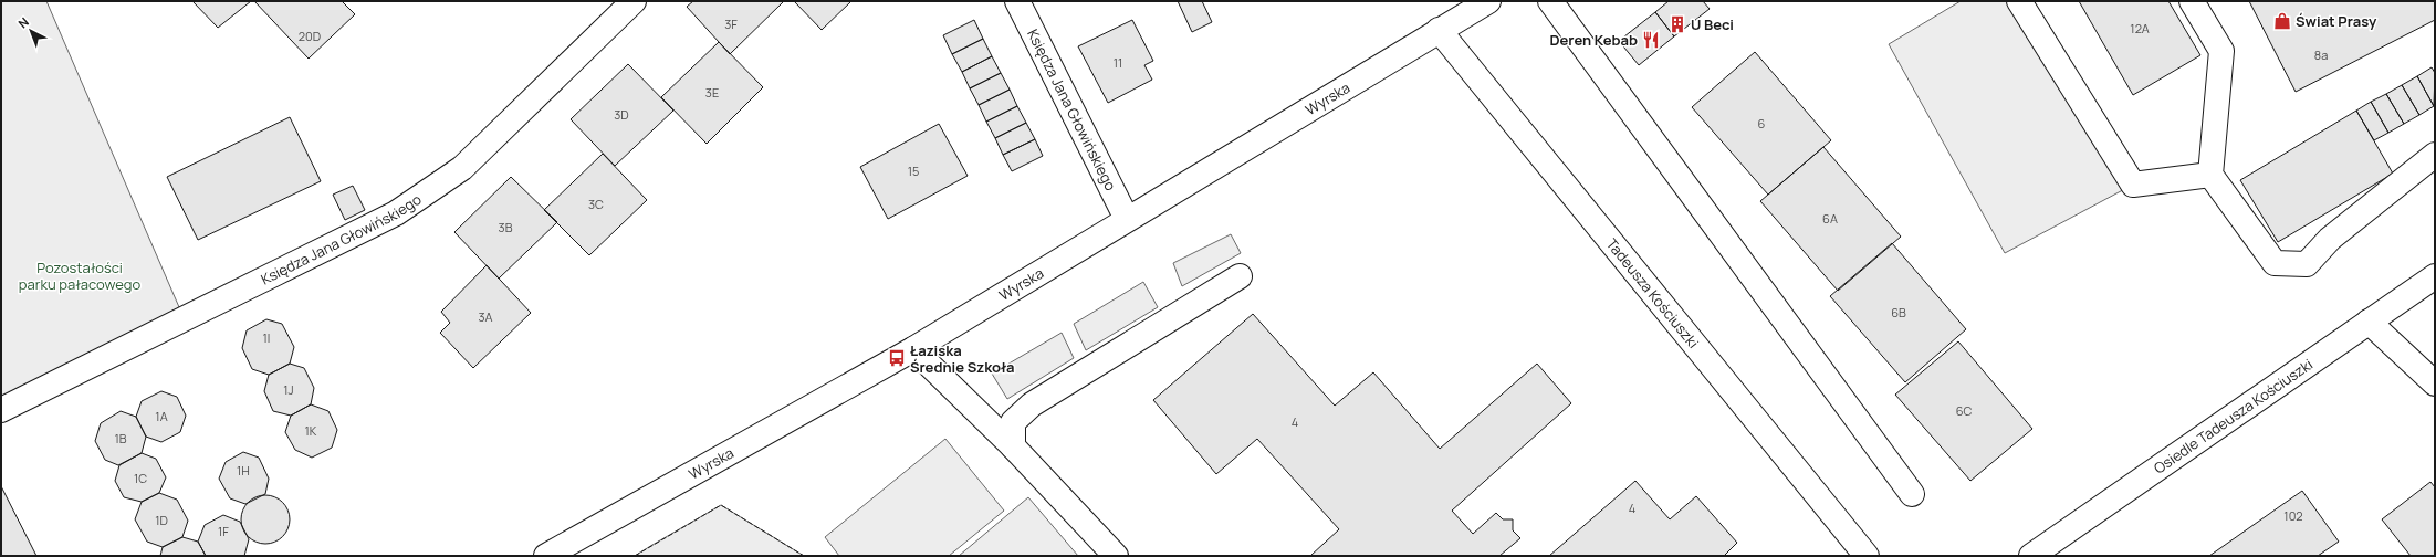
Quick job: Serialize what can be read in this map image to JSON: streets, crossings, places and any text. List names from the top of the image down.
{
  "streets": {
    "street": [
      "Wyrska",
      "Księdza Jana Głowińskiego",
      "Tadeusza Kościuszki",
      "Osiedle Tadeusza Kościuszki"
    ]
  },
  "crossings": [
    ["Wyrska", "Księdza Jana Głowińskiego"],
    ["Wyrska", "Tadeusza Kościuszki"]
  ],
  "parks": ["Pozostałości parku pałacowego"],
  "places": {
    "shop": ["Świat Prasy"],
    "building": ["U Beci"],
    "restaurant": ["Deren Kebab"],
    "bus stop": ["Łaziska Średnie Szkoła"]
  },
  "house_numbers": [
    "3F",
    "12A",
    "20D",
    "8a",
    "11",
    "3E",
    "3D",
    "6",
    "15",
    "3C",
    "6A",
    "3B",
    "6B",
    "3A",
    "1I",
    "1J",
    "6C",
    "1A",
    "4",
    "1K",
    "1B",
    "1H",
    "1C",
    "4",
    "102",
    "1D",
    "1F"
  ],
  "north": "top left"
}
